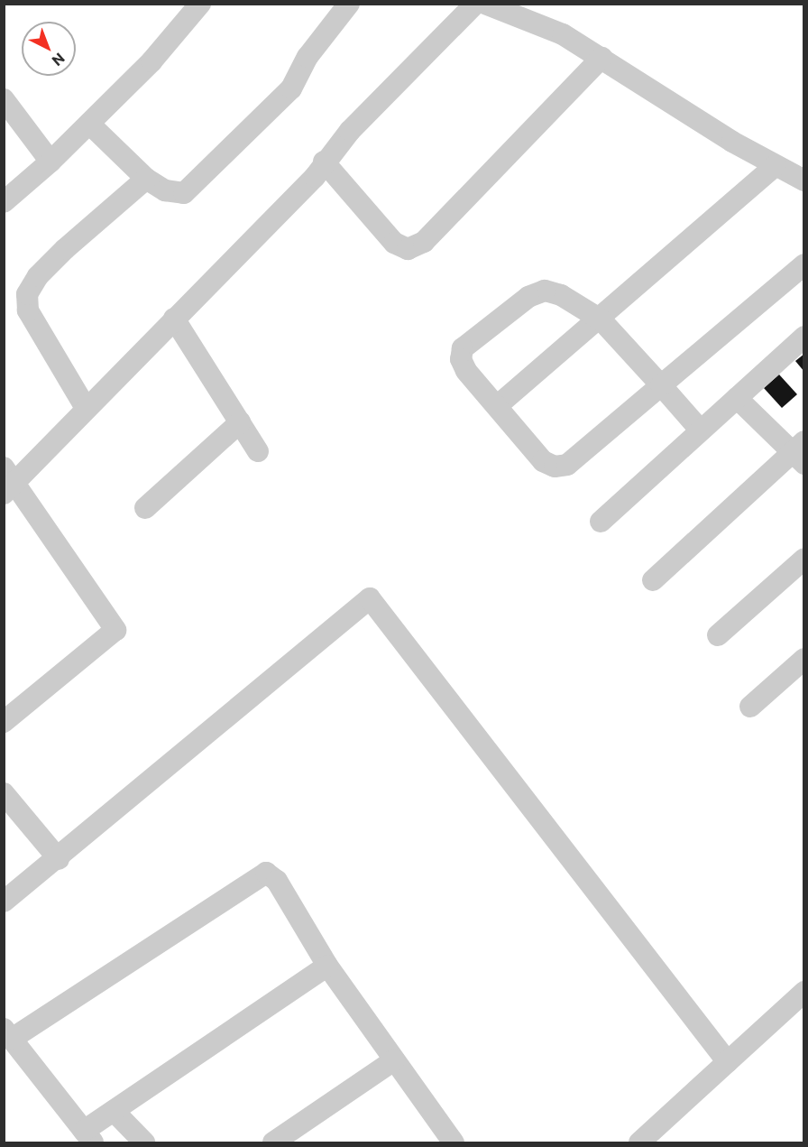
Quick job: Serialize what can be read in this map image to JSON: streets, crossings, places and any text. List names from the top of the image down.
{
  "north": "bottom right"
}
